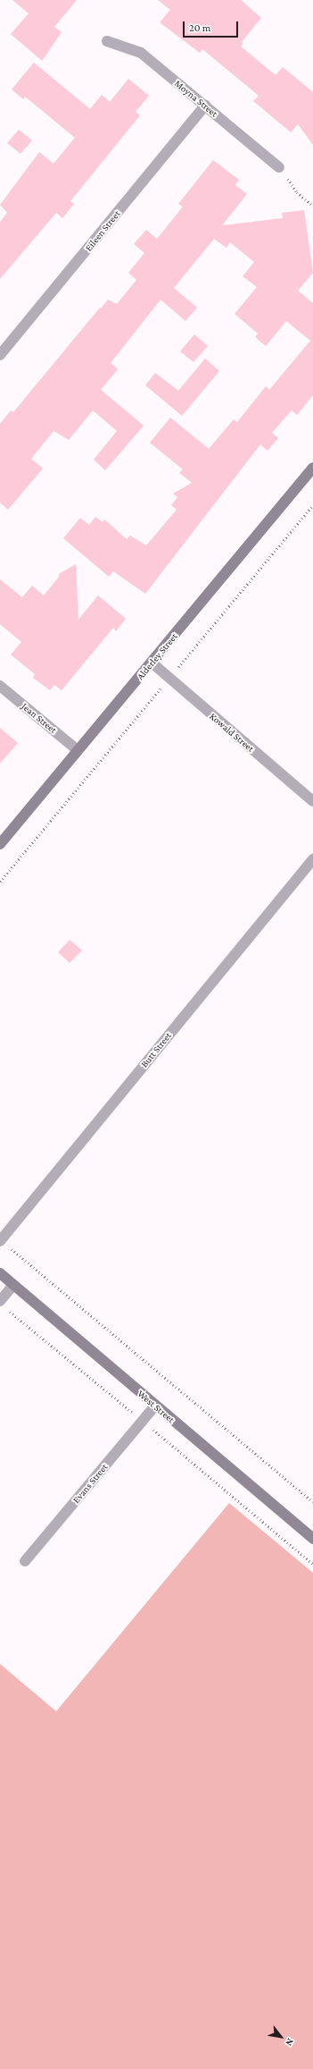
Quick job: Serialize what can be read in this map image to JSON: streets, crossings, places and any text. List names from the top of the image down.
{
  "streets": {
    "street": [
      "Moyna Street",
      "Eileen Street",
      "Alderley Street",
      "Jean Street",
      "Kowald Street",
      "Butt Street",
      "West Street",
      "Evans Street"
    ]
  },
  "crossings": [
    ["Moyna Street", "Eileen Street"],
    ["Alderley Street", "Jean Street"],
    ["Alderley Street", "Kowald Street"],
    ["West Street", "Evans Street"]
  ],
  "scale_bar": "20 m",
  "north": "bottom right"
}
